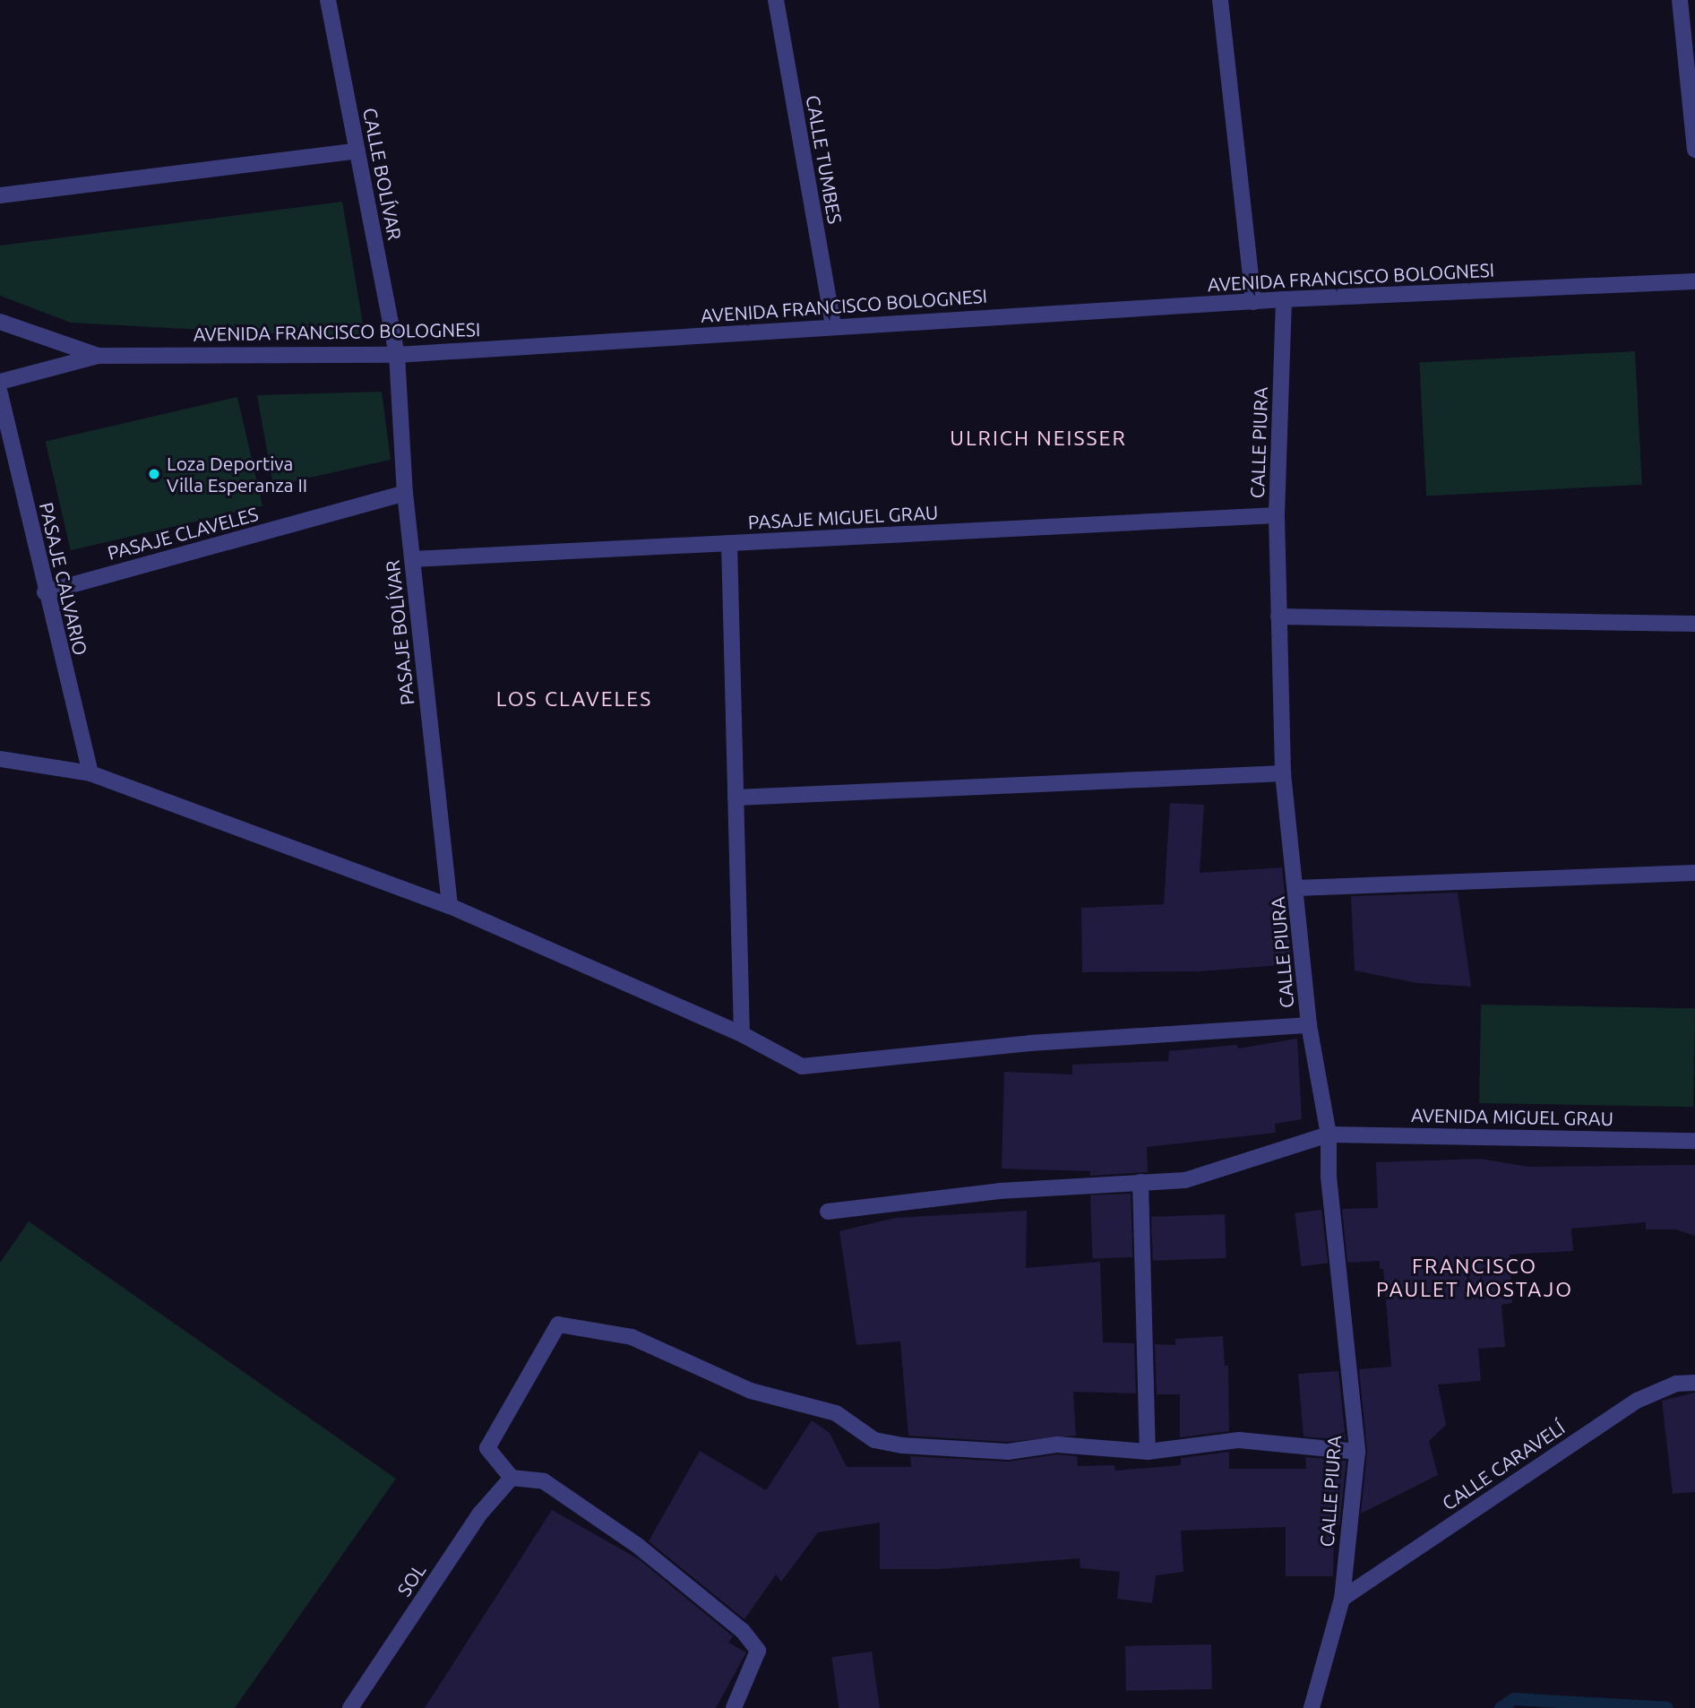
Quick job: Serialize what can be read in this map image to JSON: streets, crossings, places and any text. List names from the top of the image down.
{
  "streets": {
    "street": [
      "CALLE TUMBES",
      "CALLE BOLÍVAR",
      "AVENIDA FRANCISCO BOLOGNESI",
      "CALLE PIURA",
      "PASAJE MIGUEL GRAU",
      "PASAJE CLAVELES",
      "PASAJE CALVARIO",
      "PASAJE BOLÍVAR",
      "AVENIDA MIGUEL GRAU",
      "CALLE CARAVELÍ",
      "SOL"
    ]
  },
  "crossings": [
    ["CALLE TUMBES", "AVENIDA FRANCISCO BOLOGNESI"],
    ["CALLE BOLÍVAR", "AVENIDA FRANCISCO BOLOGNESI"],
    ["CALLE BOLÍVAR", "PASAJE BOLÍVAR"],
    ["AVENIDA FRANCISCO BOLOGNESI", "CALLE PIURA"],
    ["AVENIDA FRANCISCO BOLOGNESI", "PASAJE BOLÍVAR"],
    ["CALLE PIURA", "PASAJE MIGUEL GRAU"],
    ["CALLE PIURA", "AVENIDA MIGUEL GRAU"],
    ["CALLE PIURA", "CALLE CARAVELÍ"],
    ["PASAJE MIGUEL GRAU", "PASAJE BOLÍVAR"],
    ["PASAJE CLAVELES", "PASAJE CALVARIO"],
    ["PASAJE CLAVELES", "PASAJE BOLÍVAR"]
  ],
  "districts": ["ULRICH NEISSER", "LOS CLAVELES", "FRANCISCO PAULET MOSTAJO"],
  "places": ["Loza Deportiva Villa Esperanza II"]
}
